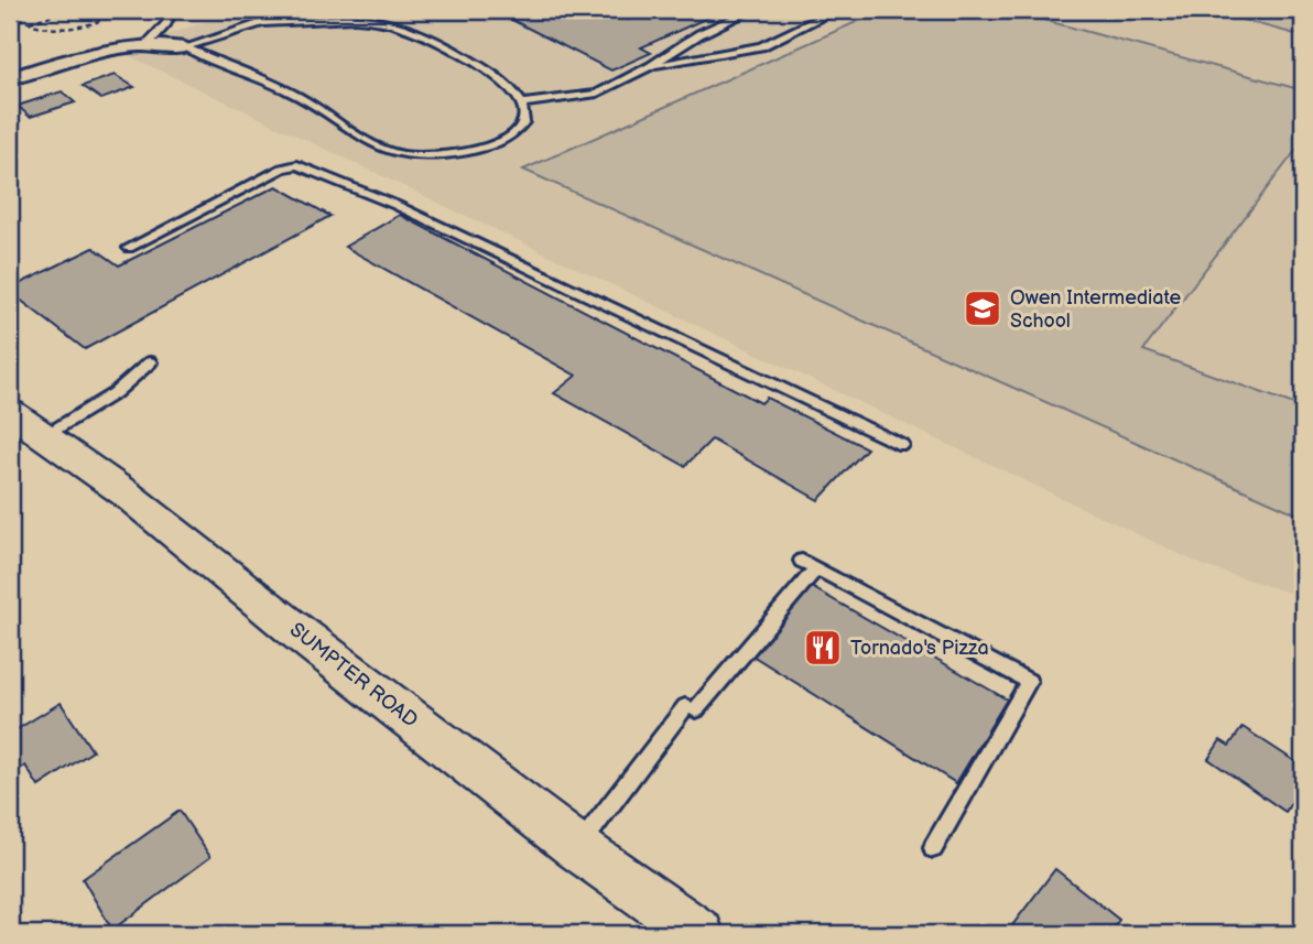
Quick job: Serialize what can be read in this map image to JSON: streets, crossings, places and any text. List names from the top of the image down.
{
  "streets": {
    "street": ["SUMPTER ROAD"]
  },
  "places": {
    "school or university": ["Owen Intermediate School"],
    "restaurant": ["Tornado's Pizza"]
  }
}
